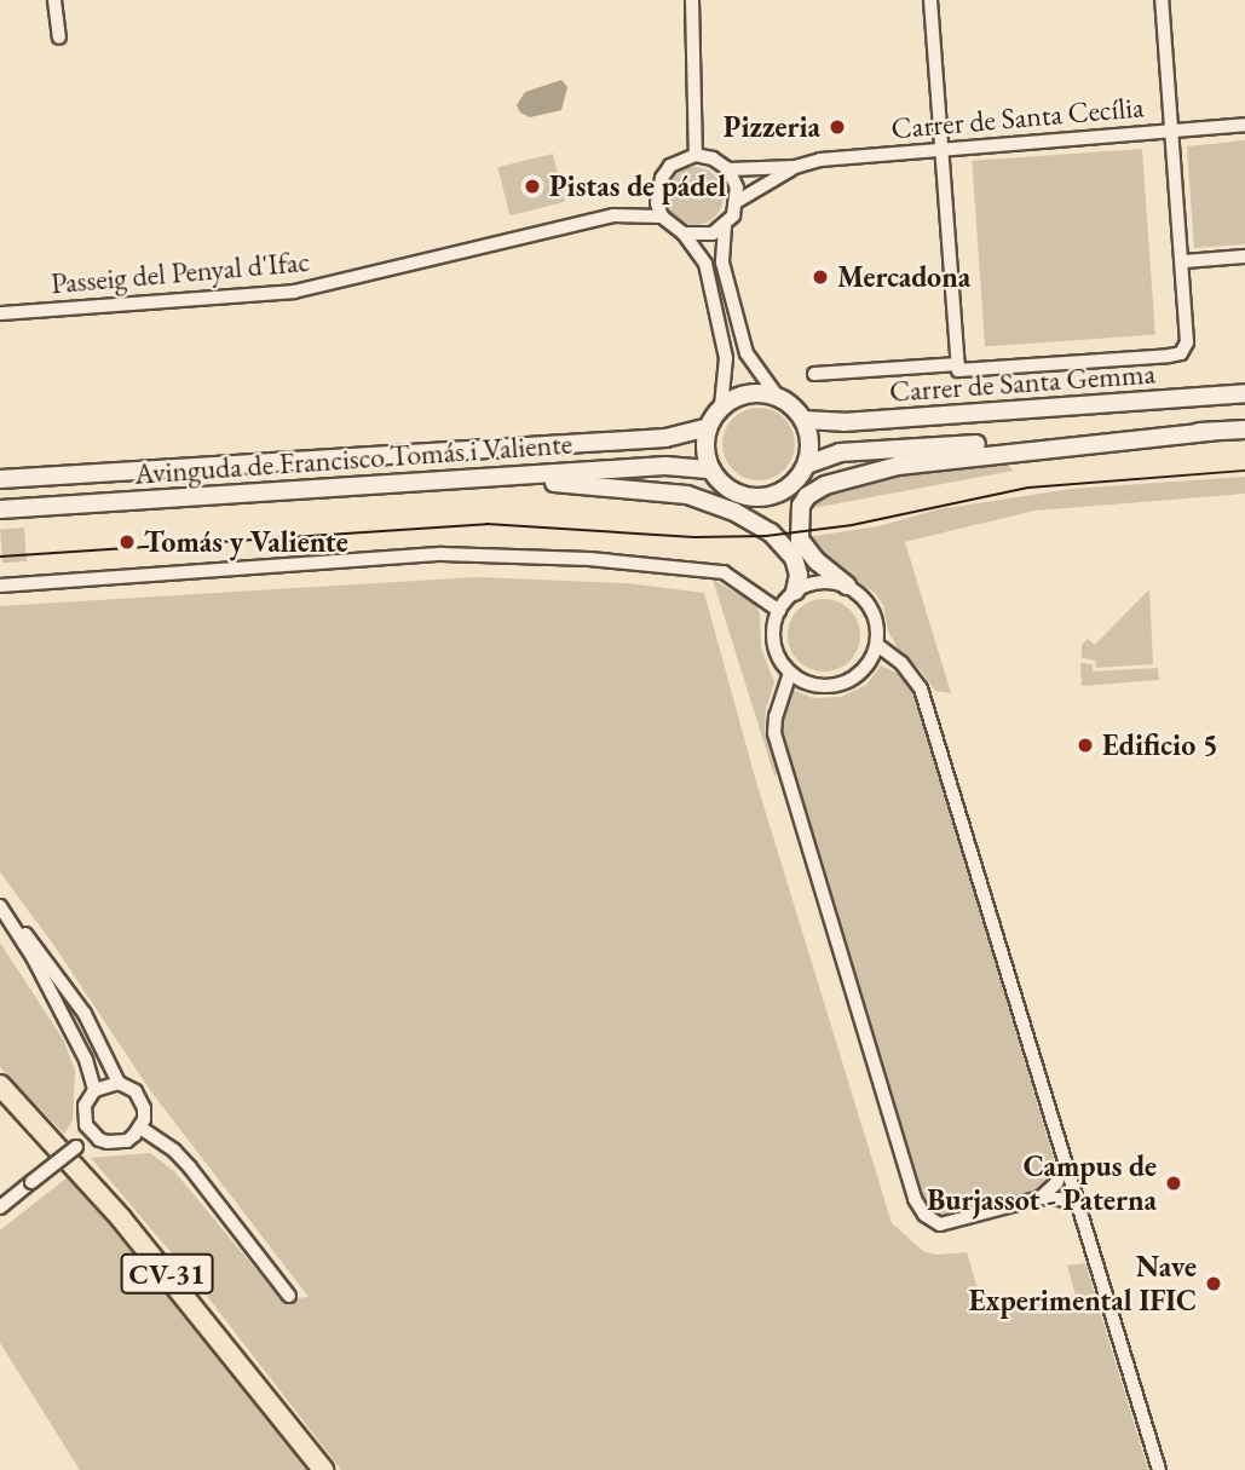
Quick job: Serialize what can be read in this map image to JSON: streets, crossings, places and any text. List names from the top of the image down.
{
  "streets": {
    "main road": ["Carrer de Santa Gemma", "Avinguda de Francisco Tomás i Valiente", "CV-31"],
    "street": ["Carrer de Santa Cecília", "Passeig del Penyal d'Ifac"]
  },
  "crossings": [
    ["Carrer de Santa Gemma", "Avinguda de Francisco Tomás i Valiente"]
  ],
  "places": [
    "Pizzeria",
    "Pistas de pádel",
    "Mercadona",
    "Tomás y Valiente",
    "Edificio 5",
    "Campus de Burjassot - Paterna",
    "Nave Experimental IFIC"
  ]
}
